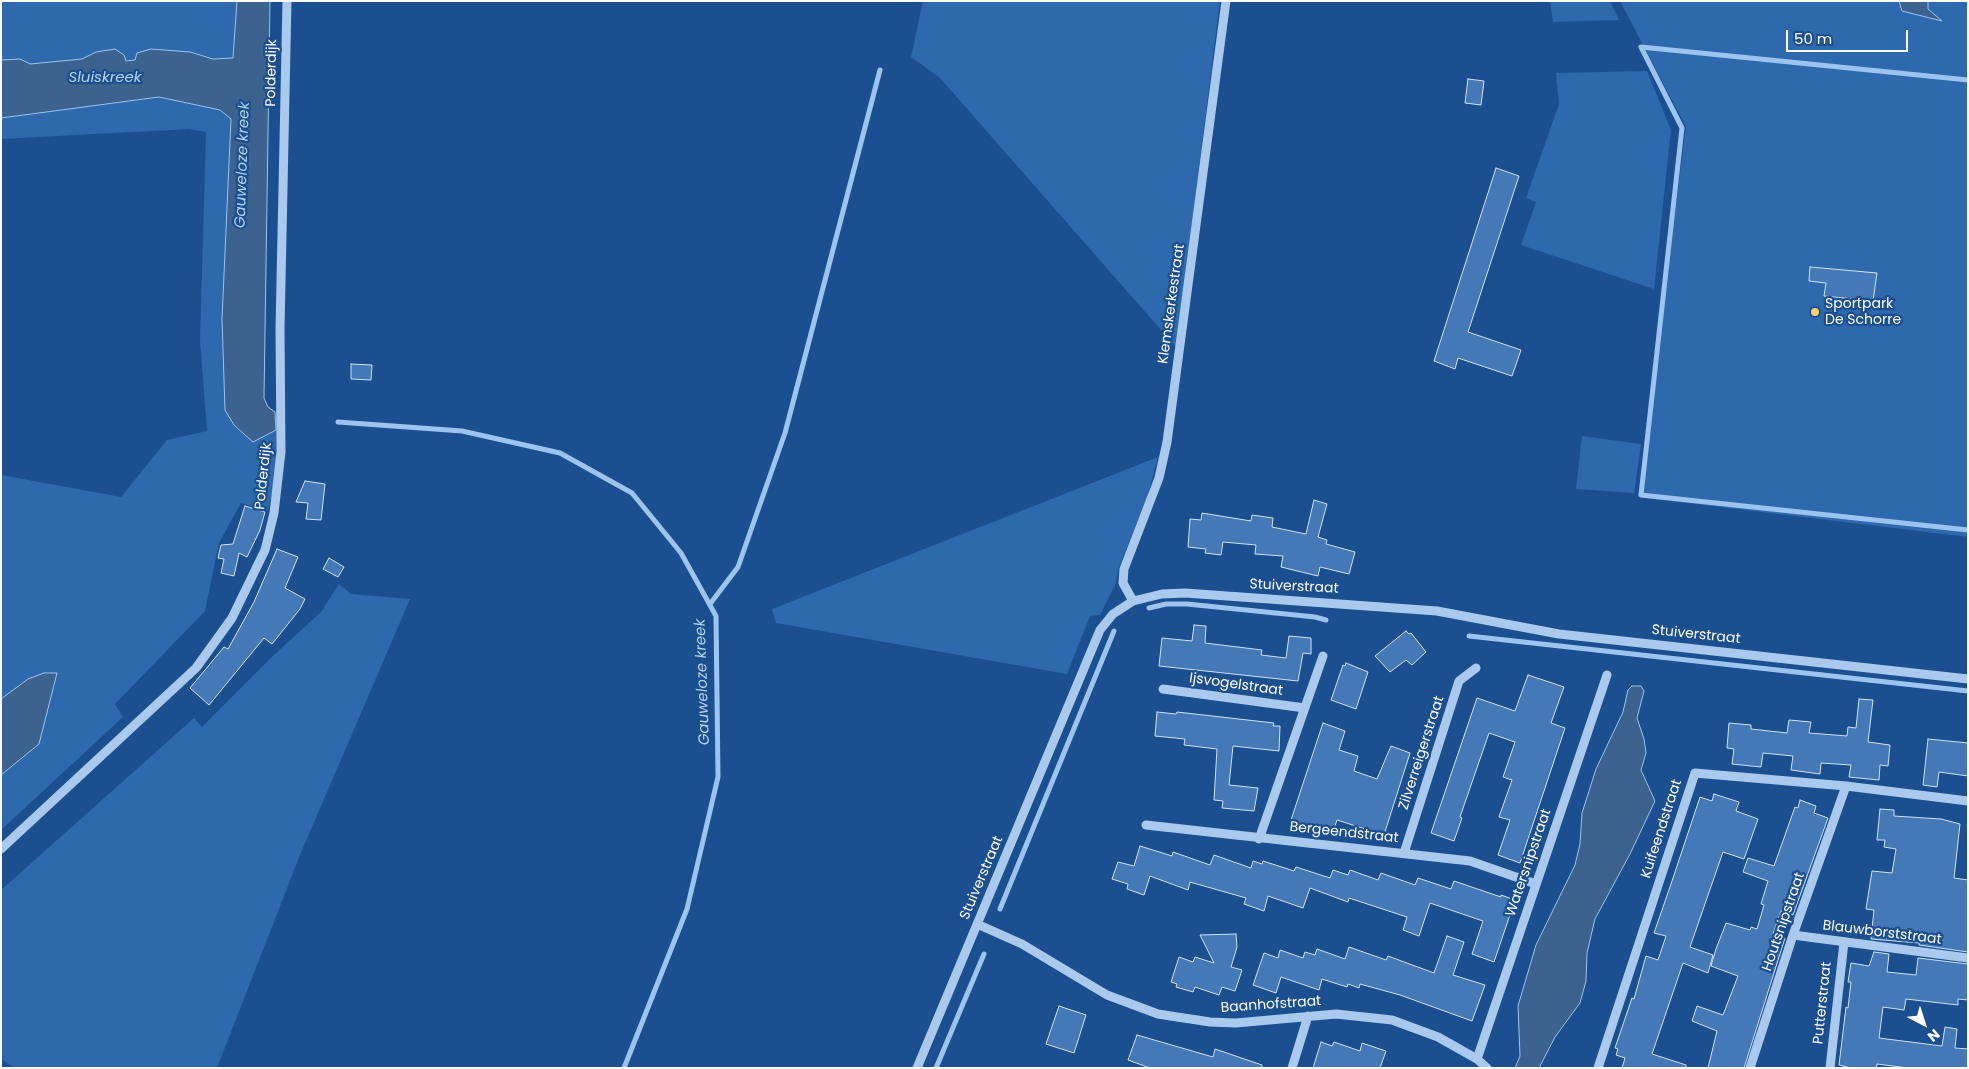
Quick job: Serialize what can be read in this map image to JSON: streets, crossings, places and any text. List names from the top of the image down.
{
  "streets": {
    "street": [
      "Polderdijk",
      "Klemskerkestraat",
      "Stuiverstraat",
      "Ijsvogelstraat",
      "Zilverreigerstraat",
      "Kuifeendstraat",
      "Bergeendstraat",
      "Watersnipstraat",
      "Houtsnipstraat",
      "Blauwborststraat",
      "Putterstraat",
      "Baanhofstraat"
    ]
  },
  "crossings": [
    ["Klemskerkestraat", "Stuiverstraat"],
    ["Stuiverstraat", "Baanhofstraat"],
    ["Zilverreigerstraat", "Bergeendstraat"],
    ["Kuifeendstraat", "Houtsnipstraat"],
    ["Bergeendstraat", "Watersnipstraat"],
    ["Watersnipstraat", "Baanhofstraat"],
    ["Houtsnipstraat", "Blauwborststraat"],
    ["Blauwborststraat", "Putterstraat"]
  ],
  "water": ["Sluiskreek", "Gauweloze kreek"],
  "places": ["Sportpark De Schorre"],
  "scale_bar": "50 m",
  "north": "bottom right"
}
